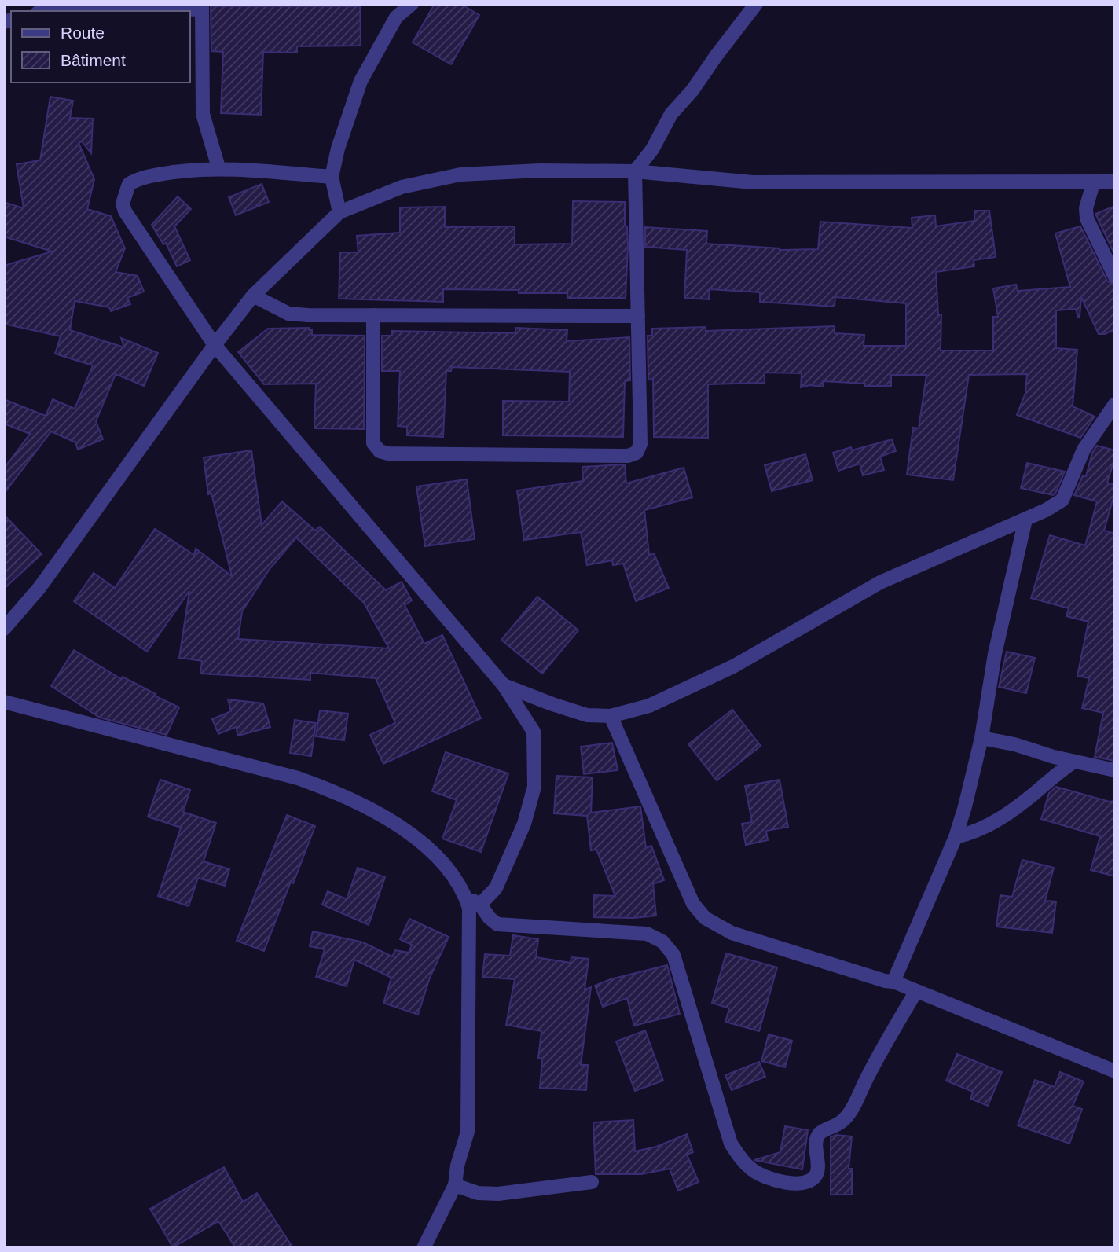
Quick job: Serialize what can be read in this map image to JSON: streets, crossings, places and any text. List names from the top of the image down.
{
  "legend": ["Route", "Bâtiment"]
}
